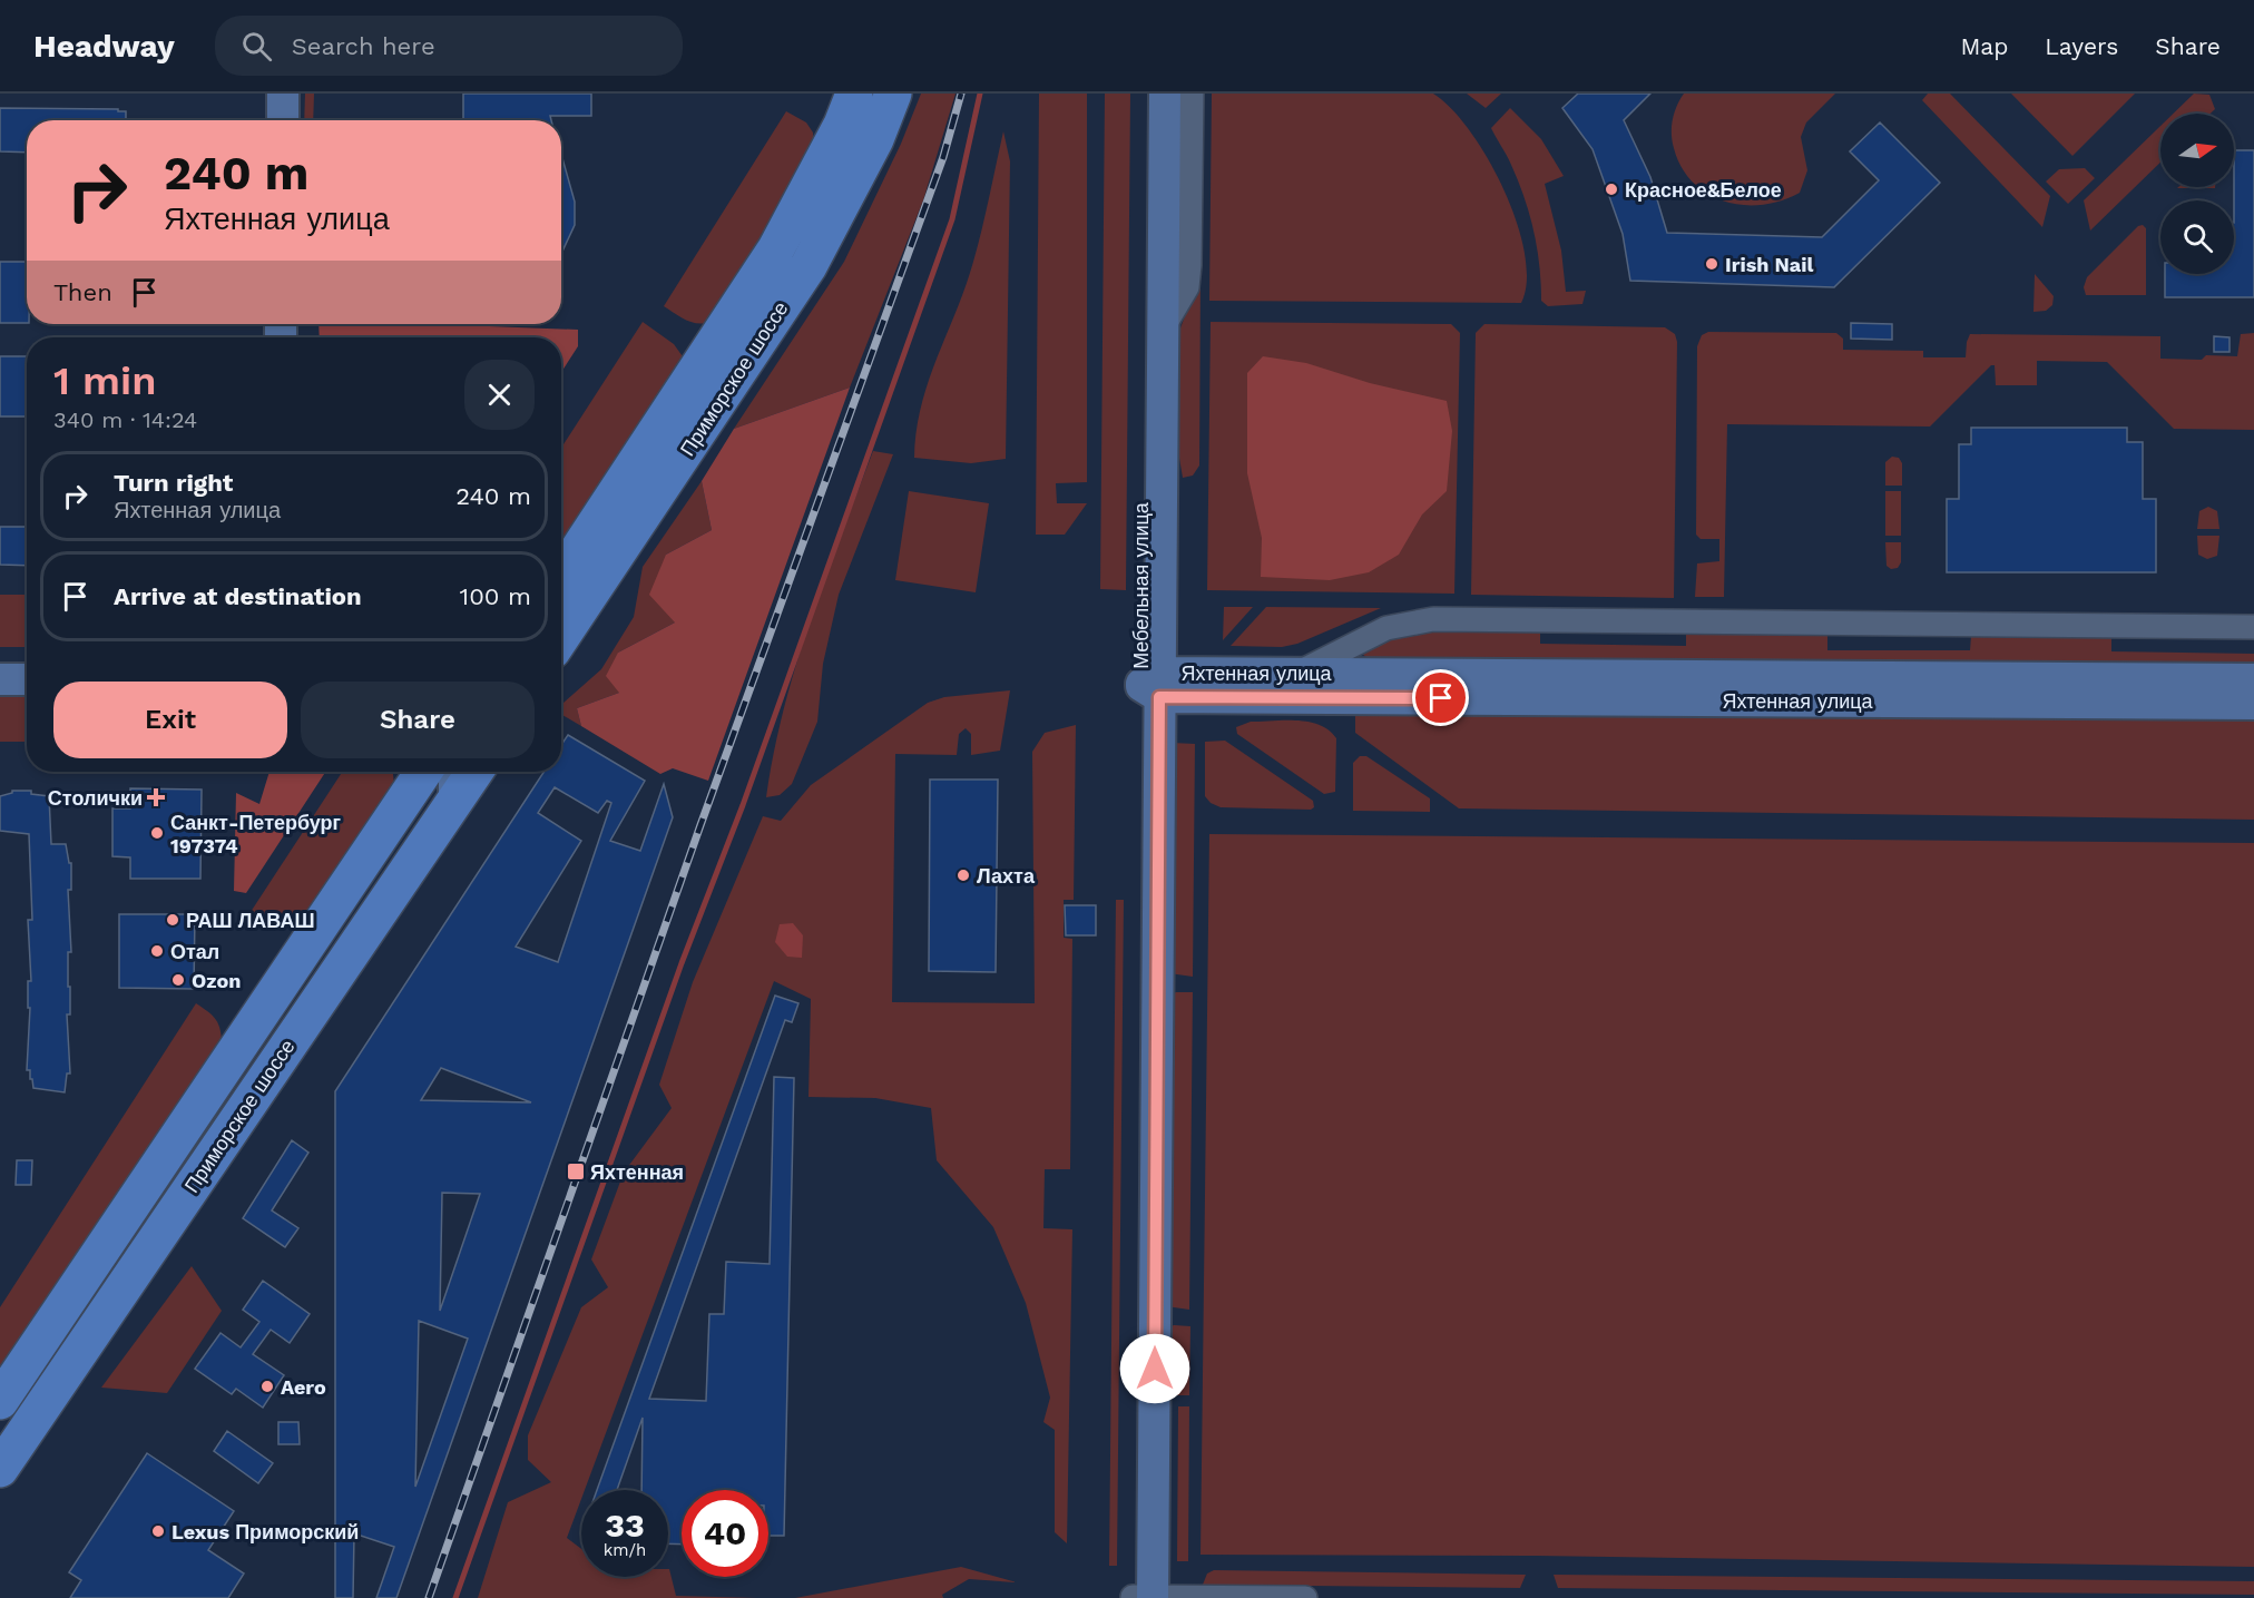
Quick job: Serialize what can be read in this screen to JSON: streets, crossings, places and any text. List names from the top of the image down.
{
  "streets": {
    "main road": ["Приморское шоссе"],
    "street": ["Мебельная улица", "Яхтенная улица"]
  },
  "crossings": [
    ["Мебельная улица", "Яхтенная улица"]
  ],
  "places": {
    "other": [
      "Красное&Белое",
      "Irish Nail",
      "Санкт-Петербург 197374",
      "Лахта",
      "РАШ ЛАВАШ",
      "Отал",
      "Ozon",
      "Aero",
      "Lexus Приморский"
    ],
    "health": ["Столички"],
    "transit": ["Яхтенная"]
  },
  "north": "right",
  "page": {
    "header": "Headway",
    "search": "Search here",
    "nav": ["Map", "Layers", "Share"],
    "turn": ["240 m", "Яхтенная улица"],
    "then": "Then",
    "heading": ["1 min", "340 m · 14:24"],
    "list": [
      {
        "name": "Turn right",
        "note": "Яхтенная улица",
        "value": "240 m"
      },
      {
        "name": "Arrive at destination",
        "value": "100 m"
      }
    ],
    "buttons": ["Exit", "Share"],
    "speed": "33 km/h",
    "limit": "40"
  }
}
